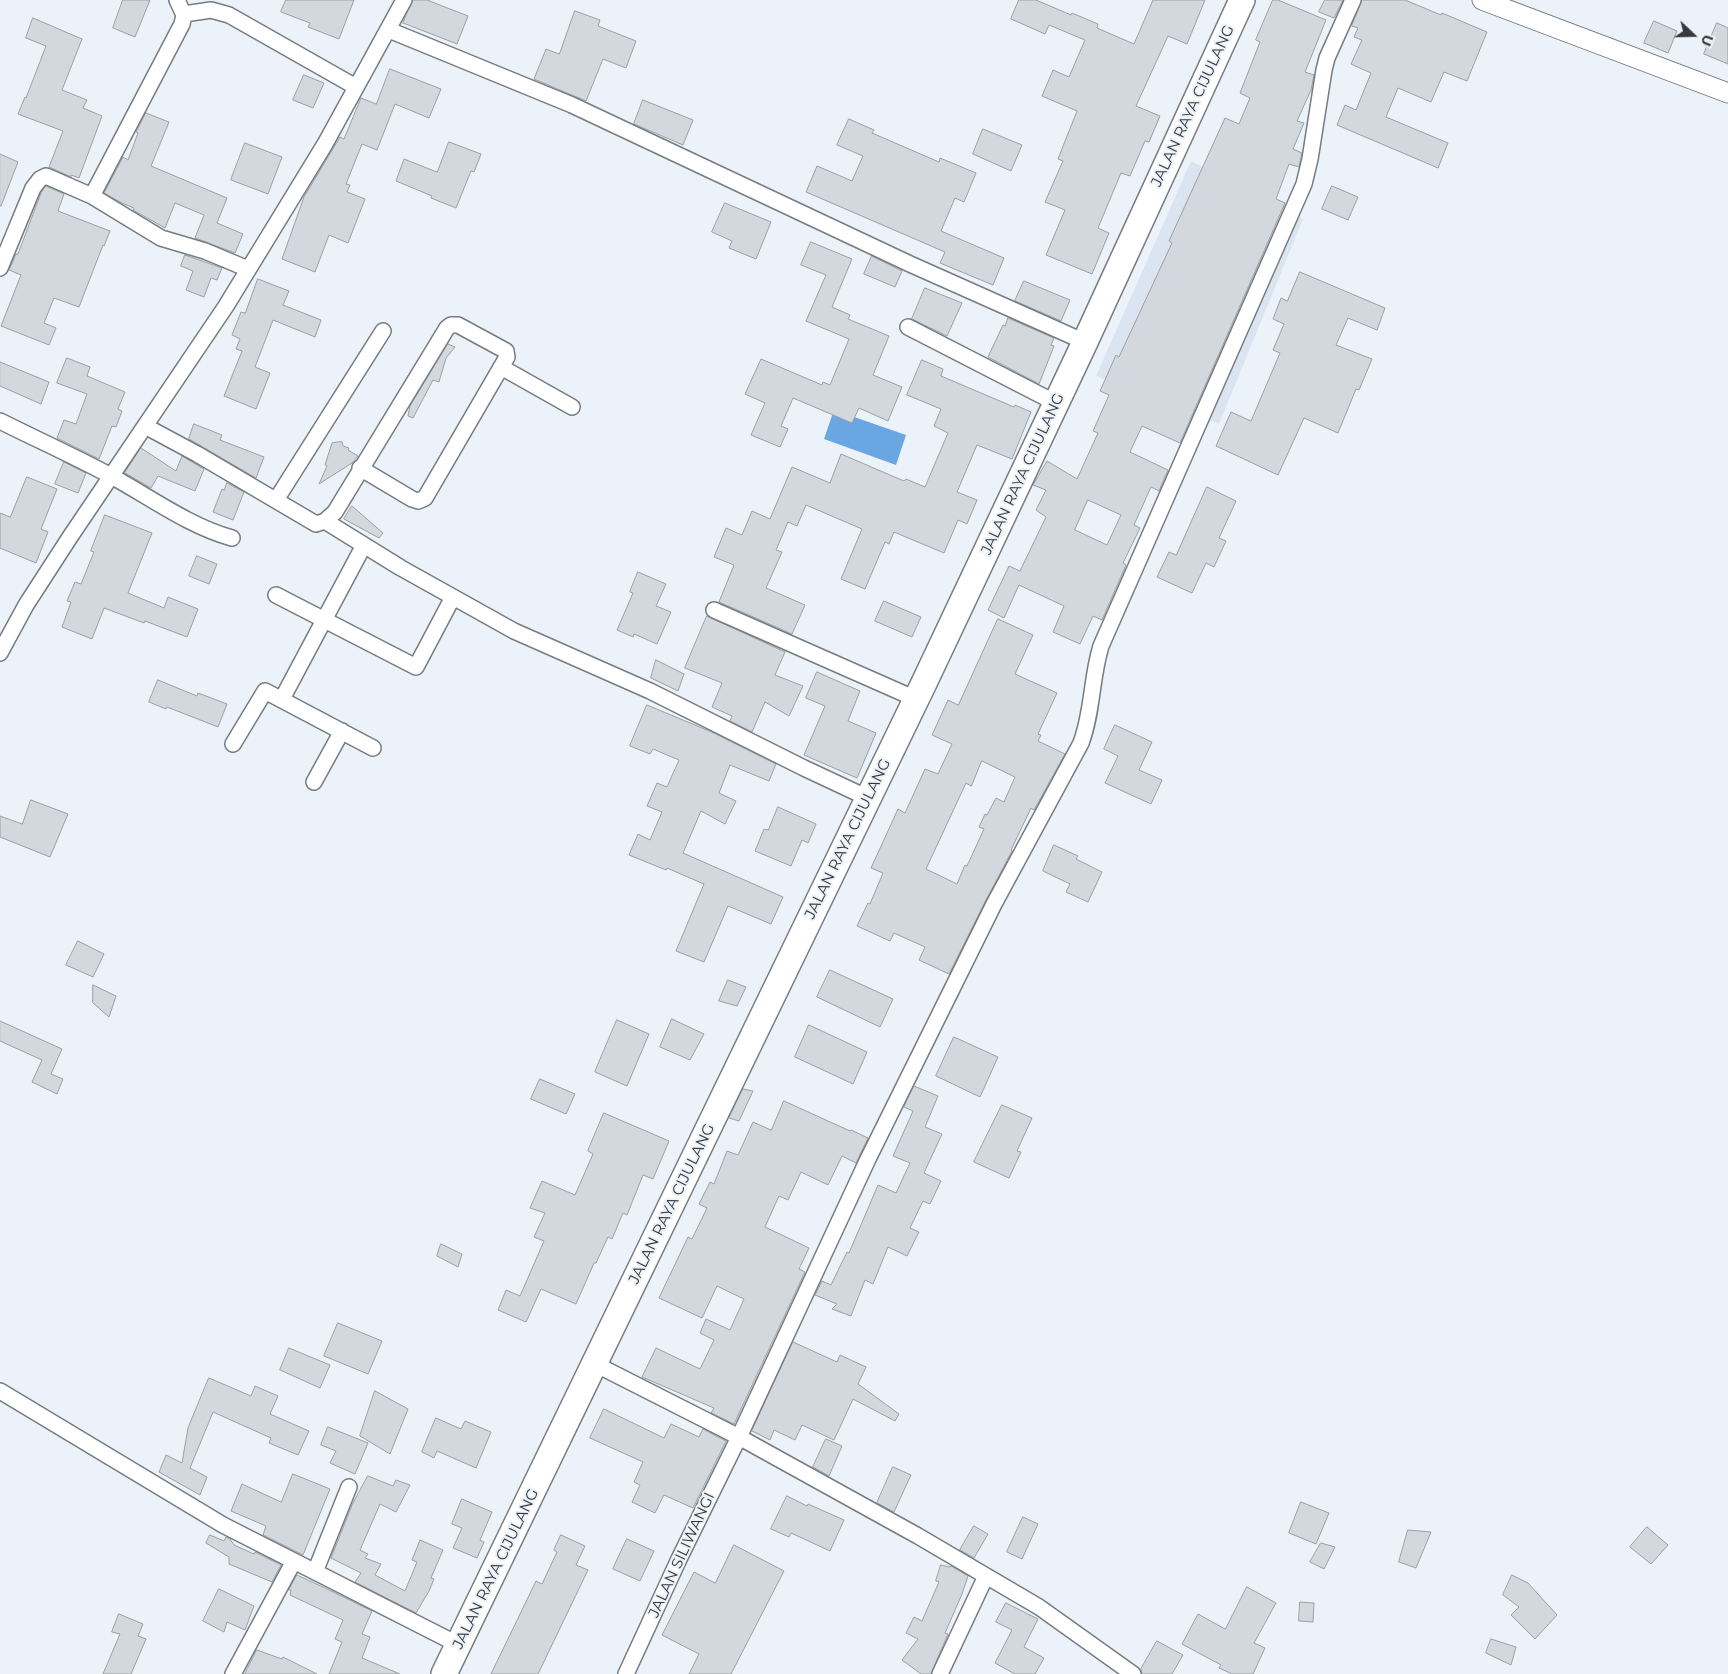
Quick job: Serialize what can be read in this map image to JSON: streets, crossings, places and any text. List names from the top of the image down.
{
  "streets": {
    "highway": ["JALAN RAYA CIJULANG"],
    "street": ["JALAN SILIWANGI"]
  },
  "north": "right"
}
